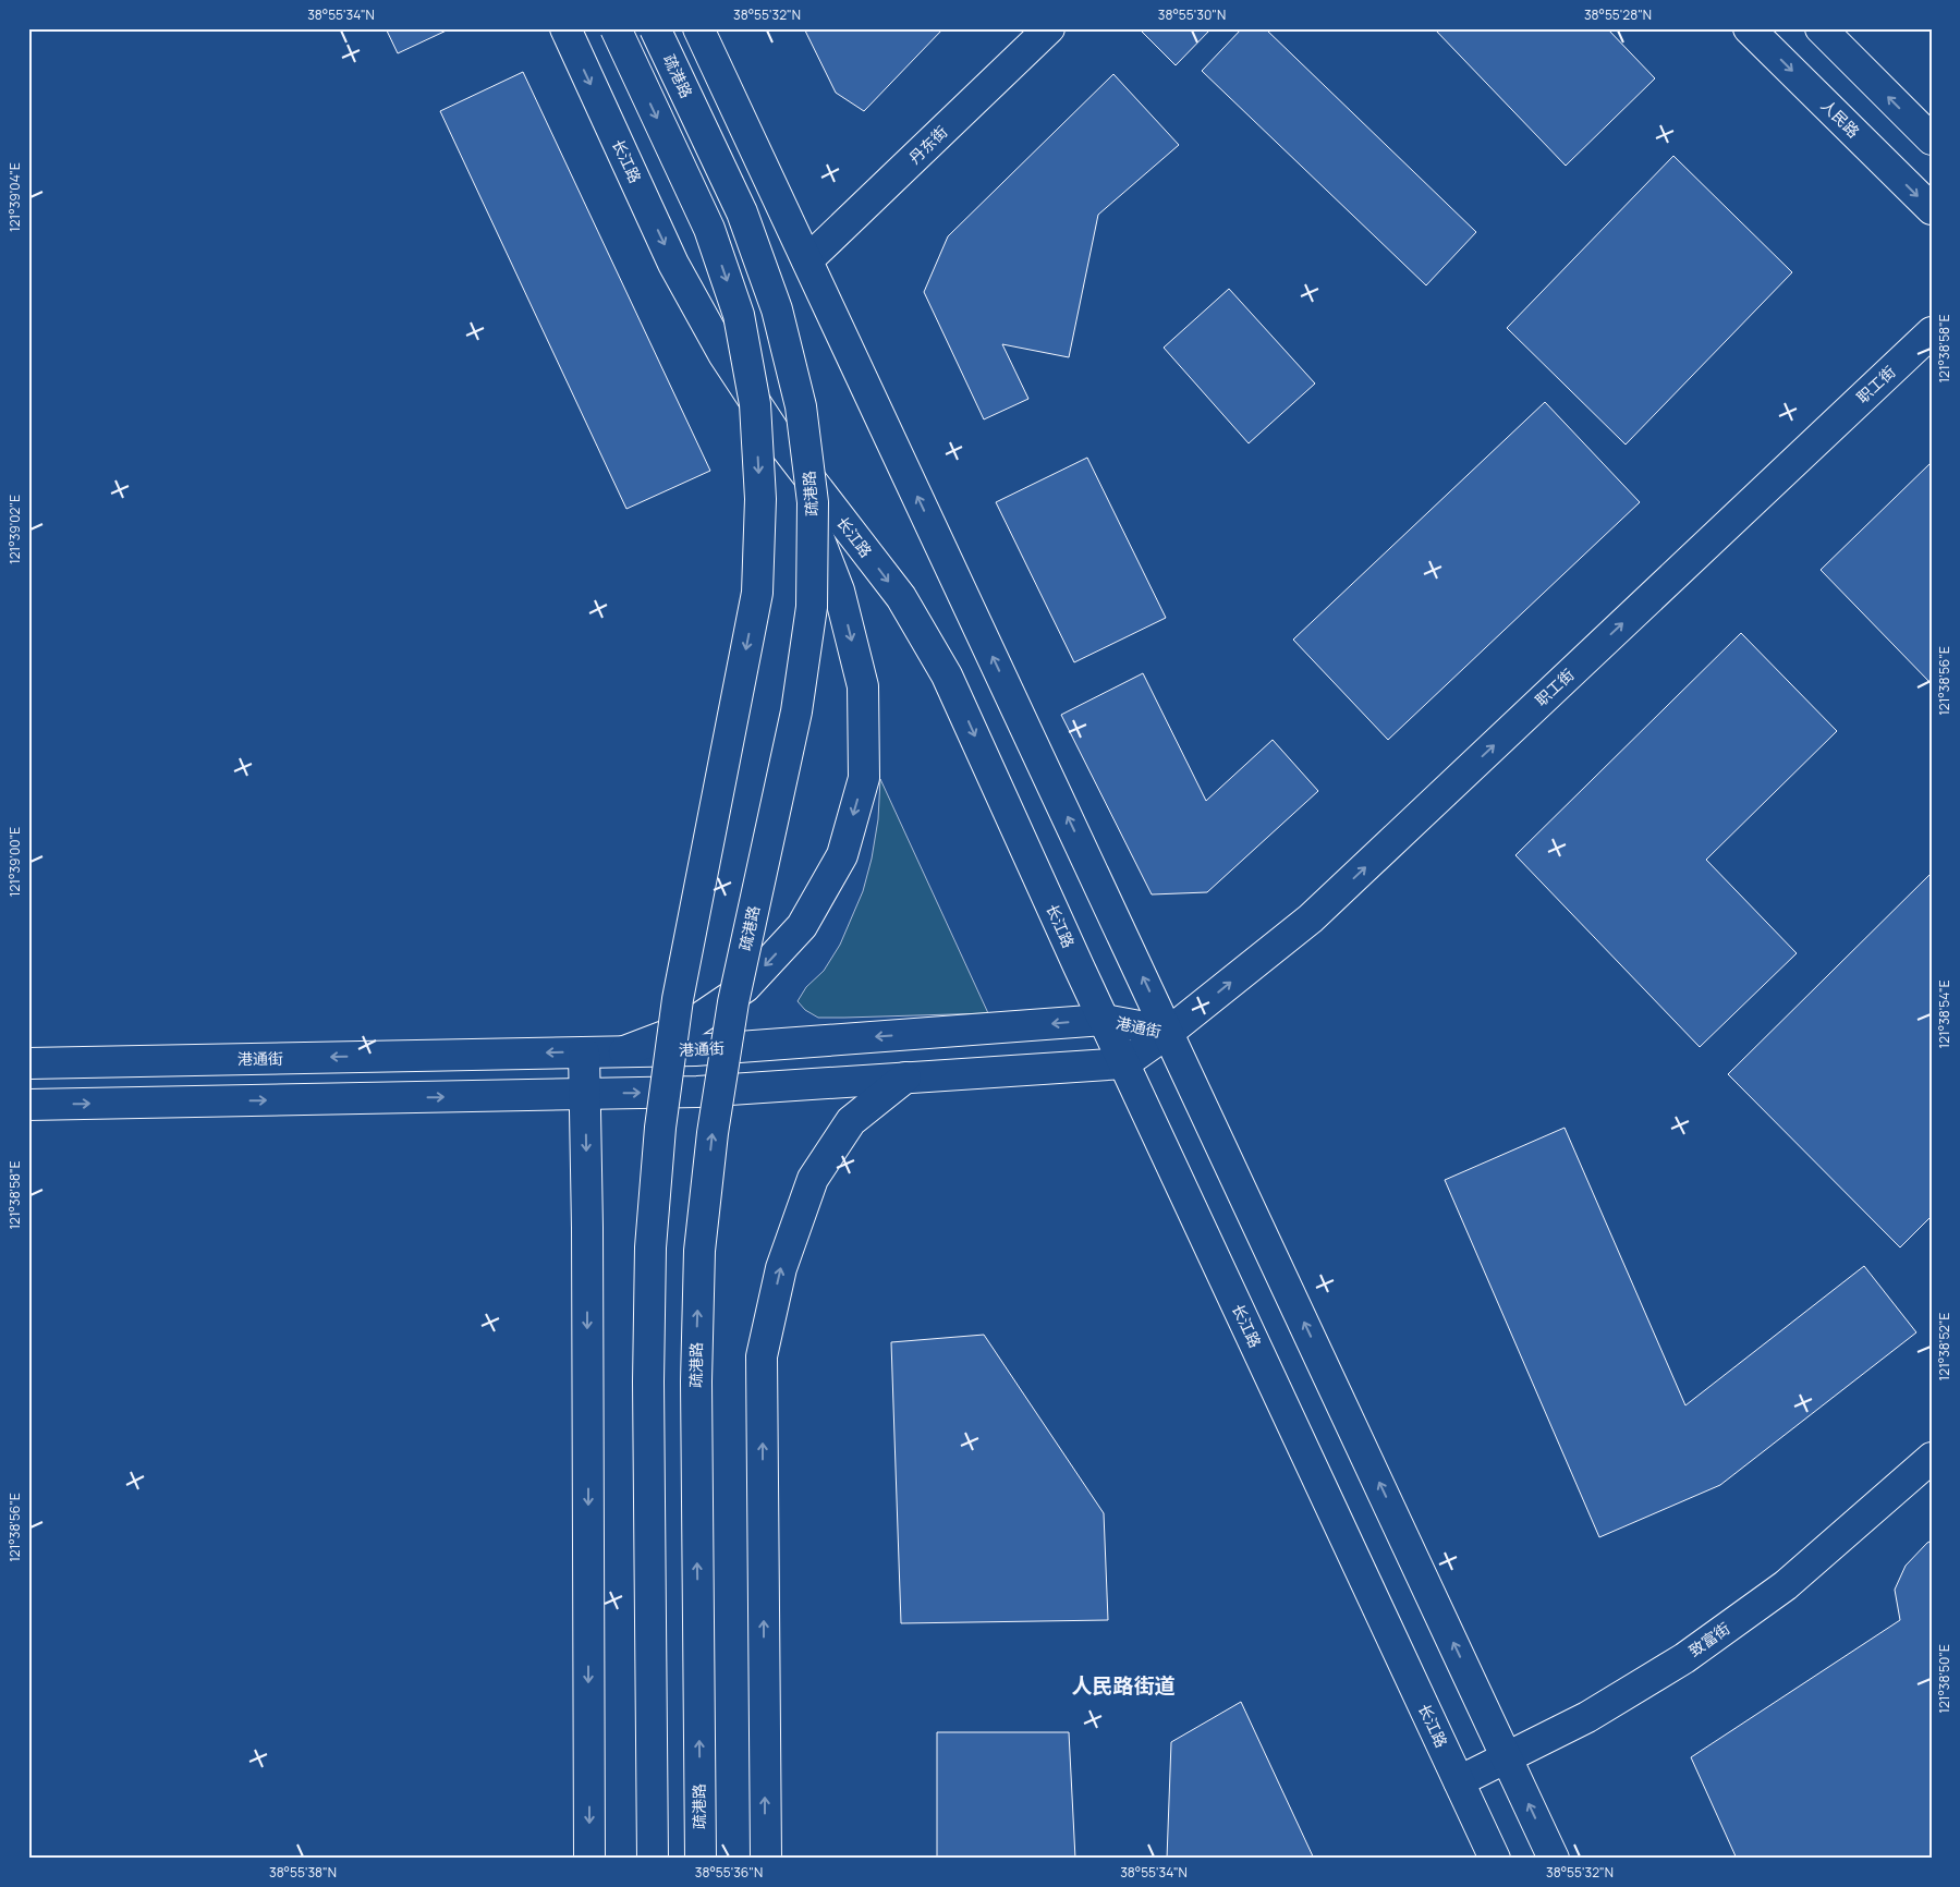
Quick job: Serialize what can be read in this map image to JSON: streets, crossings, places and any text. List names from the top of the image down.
{
  "streets": {
    "main road": [
      "疏港路",
      "人民路",
      "丹东街",
      "长江路",
      "职工街",
      "港通街",
      "致富街"
    ]
  },
  "crossings": [
    ["长江路", "港通街"],
    ["长江路", "致富街"],
    ["职工街", "港通街"]
  ],
  "one_way": ["职工街"],
  "districts": ["人民路街道"],
  "coordinates": [
    "38°55'34\"N",
    "38°55'32\"N",
    "38°55'30\"N",
    "38°55'28\"N",
    "121°39'04\"E",
    "121°38'58\"E",
    "121°39'02\"E",
    "121°38'56\"E",
    "121°39'00\"E",
    "121°38'54\"E",
    "121°38'52\"E",
    "121°38'50\"E",
    "38°55'38\"N",
    "38°55'36\"N"
  ]
}
